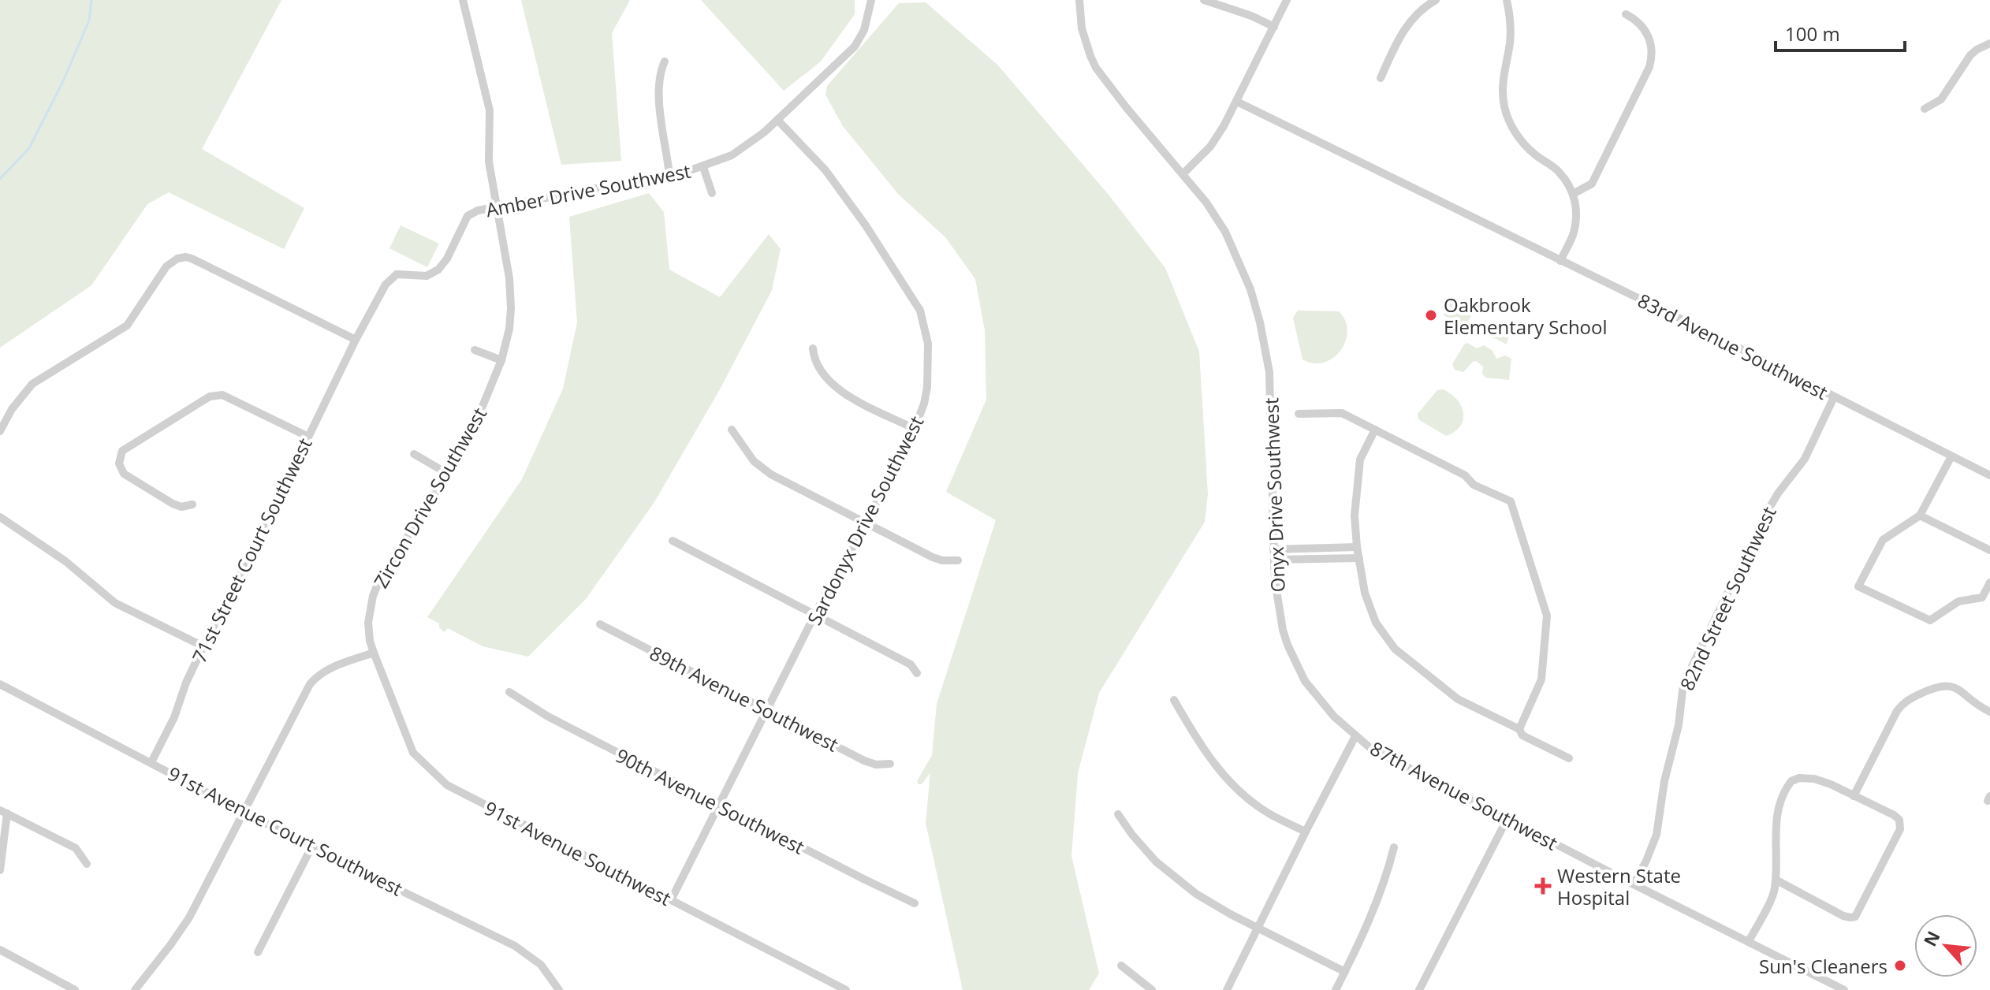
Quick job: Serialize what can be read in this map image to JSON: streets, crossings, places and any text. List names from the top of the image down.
{
  "streets": {
    "street": [
      "Amber Drive Southwest",
      "83rd Avenue Southwest",
      "Onyx Drive Southwest",
      "Zircon Drive Southwest",
      "Sardonyx Drive Southwest",
      "71st Street Court Southwest",
      "82nd Street Southwest",
      "89th Avenue Southwest",
      "87th Avenue Southwest",
      "90th Avenue Southwest",
      "91st Avenue Court Southwest",
      "91st Avenue Southwest"
    ]
  },
  "crossings": [
    ["Amber Drive Southwest", "Zircon Drive Southwest"],
    ["Amber Drive Southwest", "Sardonyx Drive Southwest"],
    ["Amber Drive Southwest", "71st Street Court Southwest"],
    ["83rd Avenue Southwest", "82nd Street Southwest"],
    ["Onyx Drive Southwest", "87th Avenue Southwest"],
    ["Zircon Drive Southwest", "91st Avenue Southwest"],
    ["Sardonyx Drive Southwest", "89th Avenue Southwest"],
    ["Sardonyx Drive Southwest", "90th Avenue Southwest"],
    ["Sardonyx Drive Southwest", "91st Avenue Southwest"],
    ["71st Street Court Southwest", "91st Avenue Court Southwest"],
    ["82nd Street Southwest", "87th Avenue Southwest"]
  ],
  "places": {
    "other": ["Oakbrook Elementary School", "Sun's Cleaners"],
    "health": ["Western State Hospital"]
  },
  "scale_bar": "100 m",
  "north": "top left"
}
